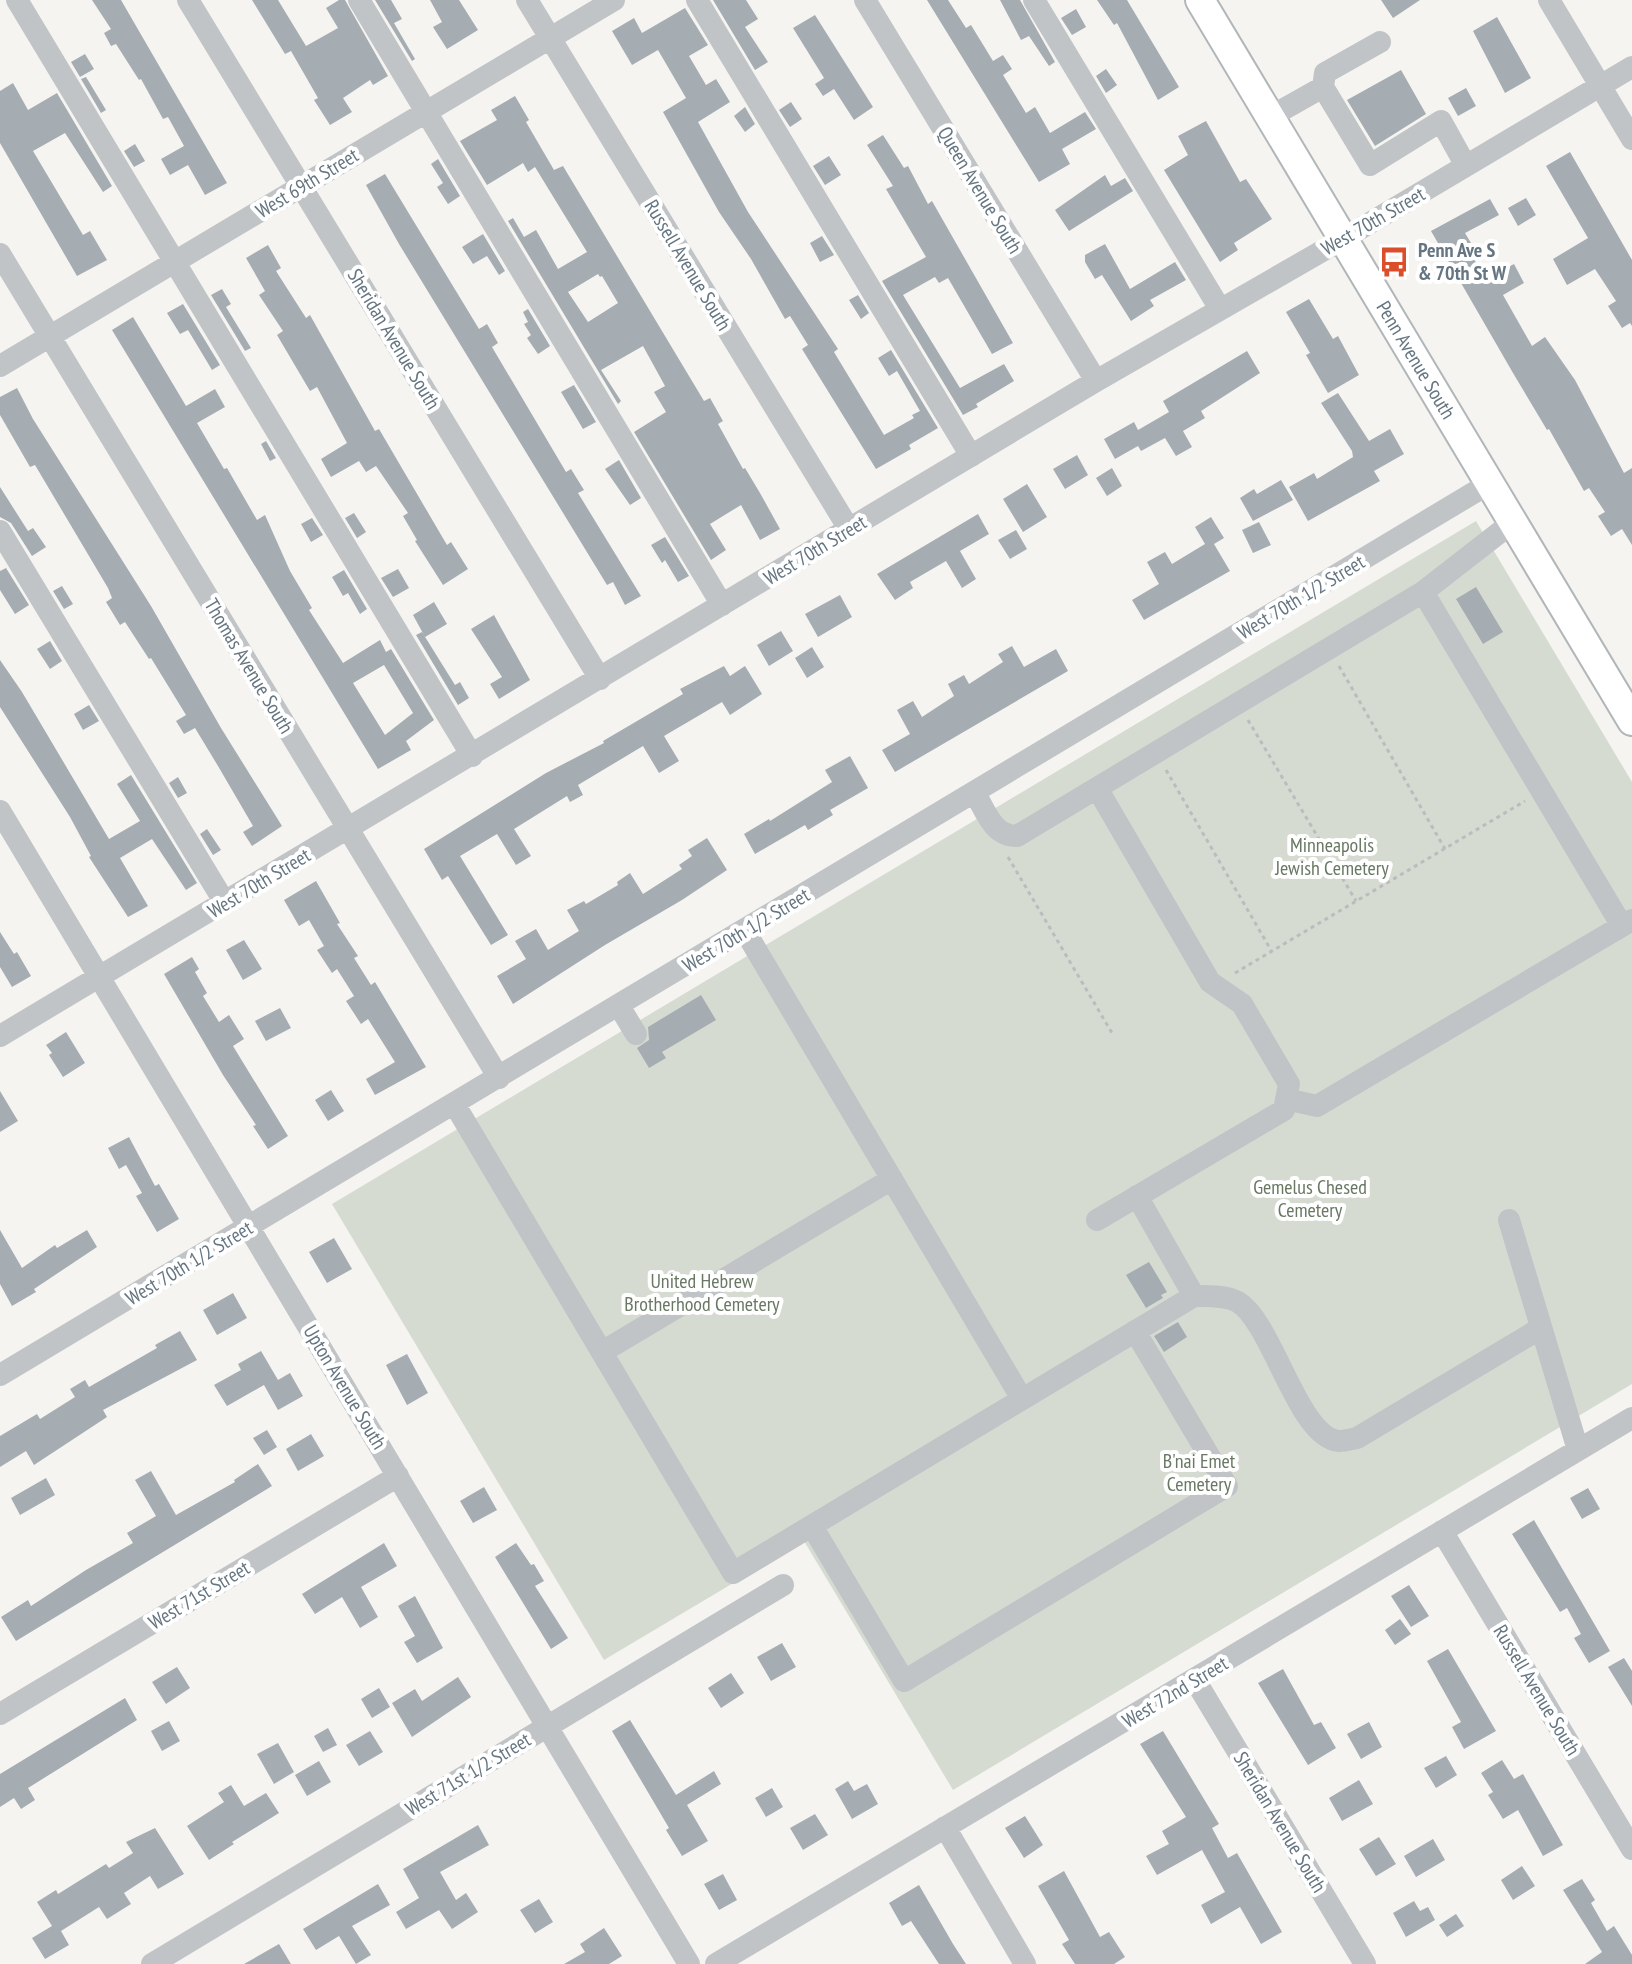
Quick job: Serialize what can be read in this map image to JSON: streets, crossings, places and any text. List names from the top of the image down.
{
  "streets": {
    "main road": ["Penn Avenue South"],
    "street": [
      "West 69th Street",
      "Queen Avenue South",
      "West 70th Street",
      "Russell Avenue South",
      "Sheridan Avenue South",
      "West 70th 1/2 Street",
      "Thomas Avenue South",
      "Upton Avenue South",
      "West 71st Street",
      "West 72nd Street",
      "West 71st 1/2 Street"
    ]
  },
  "crossings": [
    ["West 69th Street", "Russell Avenue South"],
    ["West 69th Street", "Sheridan Avenue South"],
    ["West 69th Street", "Thomas Avenue South"],
    ["Queen Avenue South", "West 70th Street"],
    ["West 70th Street", "Russell Avenue South"],
    ["West 70th Street", "Sheridan Avenue South"],
    ["West 70th Street", "Penn Avenue South"],
    ["West 70th Street", "Thomas Avenue South"],
    ["West 70th Street", "Upton Avenue South"],
    ["Russell Avenue South", "West 72nd Street"],
    ["Sheridan Avenue South", "West 72nd Street"],
    ["Penn Avenue South", "West 70th 1/2 Street"],
    ["West 70th 1/2 Street", "Thomas Avenue South"],
    ["West 70th 1/2 Street", "Upton Avenue South"],
    ["Upton Avenue South", "West 71st Street"],
    ["Upton Avenue South", "West 71st 1/2 Street"]
  ],
  "parks": [
    "Minneapolis Jewish Cemetery",
    "Gemelus Chesed Cemetery",
    "United Hebrew Brotherhood Cemetery",
    "B'nai Emet Cemetery"
  ],
  "places": {
    "bus stop": ["Penn Ave S & 70th St W"]
  }
}
